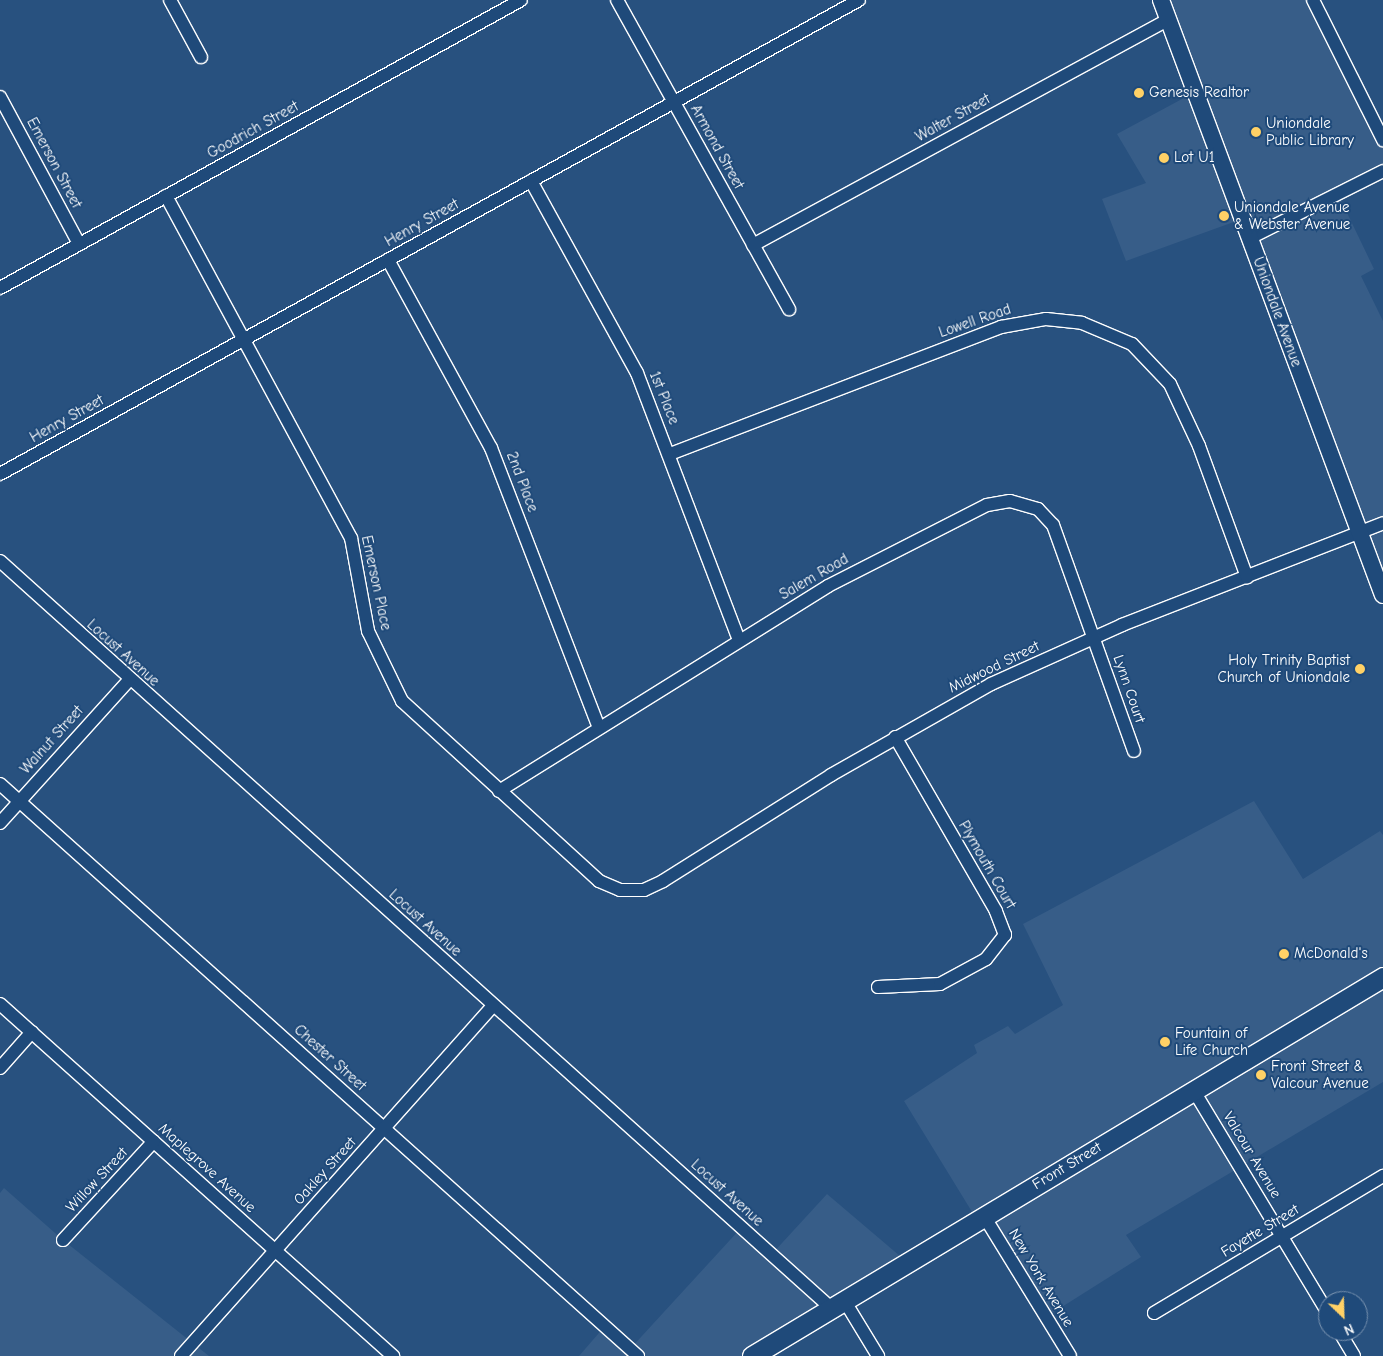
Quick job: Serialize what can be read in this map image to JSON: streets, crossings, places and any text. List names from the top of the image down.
{
  "streets": {
    "main road": ["Uniondale Avenue", "Front Street"],
    "street": [
      "Walter Street",
      "Goodrich Street",
      "Armond Street",
      "Emerson Street",
      "Henry Street",
      "Lowell Road",
      "1st Place",
      "2nd Place",
      "Salem Road",
      "Emerson Place",
      "Locust Avenue",
      "Midwood Street",
      "Lynn Court",
      "Walnut Street",
      "Plymouth Court",
      "Chester Street",
      "Valcour Avenue",
      "Maplegrove Avenue",
      "Oakley Street",
      "Willow Street",
      "Fayette Street",
      "New York Avenue"
    ]
  },
  "crossings": [
    ["Walter Street", "Armond Street"],
    ["Walter Street", "Uniondale Avenue"],
    ["Goodrich Street", "Emerson Street"],
    ["Goodrich Street", "Emerson Place"],
    ["Armond Street", "Henry Street"],
    ["Henry Street", "1st Place"],
    ["Henry Street", "2nd Place"],
    ["Henry Street", "Emerson Place"],
    ["Uniondale Avenue", "Midwood Street"],
    ["Lowell Road", "1st Place"],
    ["Lowell Road", "Midwood Street"],
    ["1st Place", "Salem Road"],
    ["2nd Place", "Salem Road"],
    ["Salem Road", "Emerson Place"],
    ["Salem Road", "Midwood Street"],
    ["Salem Road", "Lynn Court"],
    ["Emerson Place", "Midwood Street"],
    ["Locust Avenue", "Walnut Street"],
    ["Locust Avenue", "Front Street"],
    ["Locust Avenue", "Oakley Street"],
    ["Midwood Street", "Lynn Court"],
    ["Midwood Street", "Plymouth Court"],
    ["Walnut Street", "Chester Street"],
    ["Chester Street", "Oakley Street"],
    ["Valcour Avenue", "Front Street"],
    ["Valcour Avenue", "Fayette Street"],
    ["Front Street", "New York Avenue"],
    ["Maplegrove Avenue", "Oakley Street"],
    ["Maplegrove Avenue", "Willow Street"]
  ],
  "places": [
    "Genesis Realtor",
    "Uniondale Public Library",
    "Lot U1",
    "Uniondale Avenue & Webster Avenue",
    "Holy Trinity Baptist Church of Uniondale",
    "McDonald's",
    "Fountain of Life Church",
    "Front Street & Valcour Avenue"
  ],
  "north": "bottom right"
}
